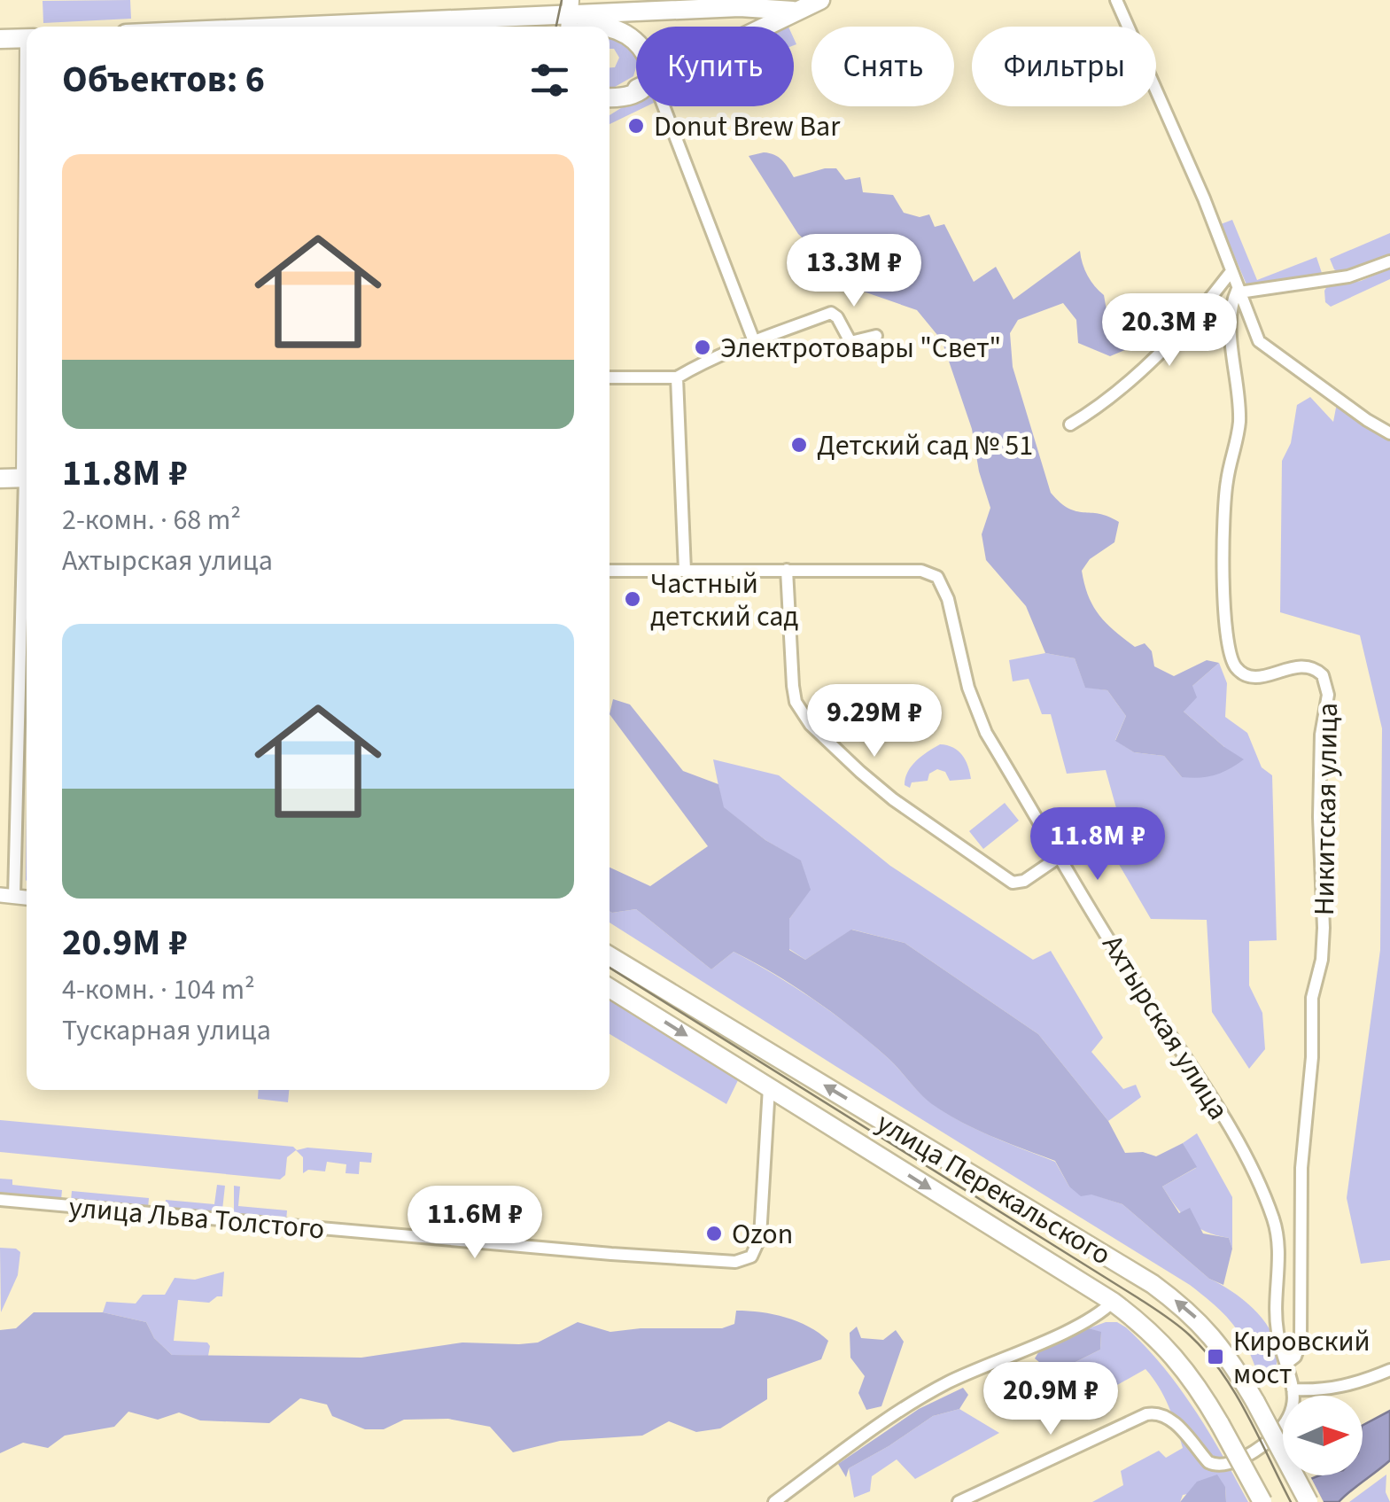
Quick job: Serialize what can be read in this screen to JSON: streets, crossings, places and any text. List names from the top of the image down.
{
  "streets": {
    "main road": ["улица Перекальского"],
    "street": ["Никитская улица", "Ахтырская улица", "улица Льва Толстого"]
  },
  "crossings": [
    ["Никитская улица", "Ахтырская улица"],
    ["улица Перекальского", "улица Льва Толстого"]
  ],
  "places": {
    "other": [
      "Donut Brew Bar",
      "Электротовары \"Свет\"",
      "Детский сад № 51",
      "Частный детский сад",
      "Ozon"
    ],
    "transit": ["Кировский мост"]
  },
  "north": "right",
  "page": {
    "chip": ["Купить", "Снять", "Фильтры"],
    "heading": "Объектов: 6",
    "list": [
      {
        "name": "11.8M ₽",
        "note": "2-комн. · 68 m² · Ахтырская улица"
      },
      {
        "name": "20.9M ₽",
        "note": "4-комн. · 104 m² · Тускарная улица"
      }
    ],
    "price": [
      "13.3M ₽",
      "20.3M ₽",
      "9.29M ₽",
      "11.8M ₽",
      "11.6M ₽",
      "20.9M ₽"
    ]
  }
}
